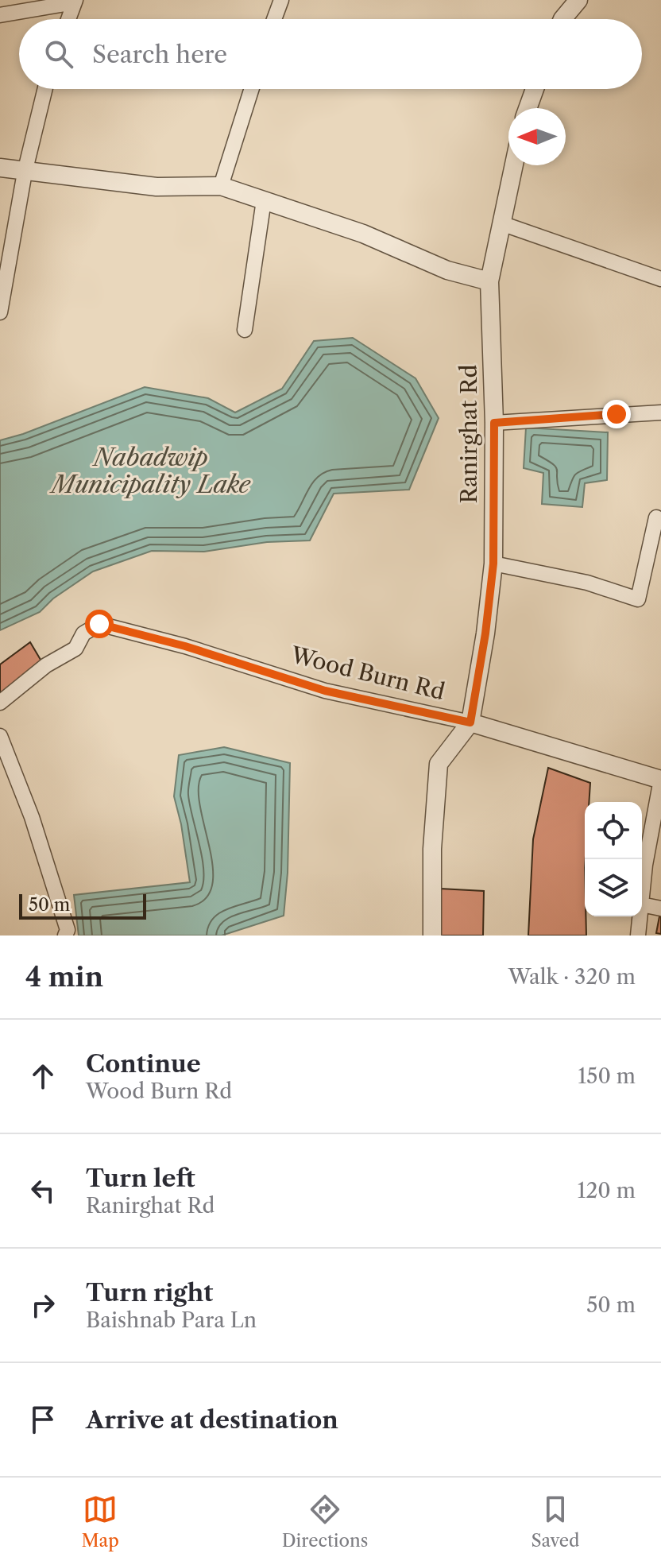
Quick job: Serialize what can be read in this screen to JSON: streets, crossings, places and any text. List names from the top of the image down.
{
  "streets": {
    "street": ["Ranirghat Rd", "Wood Burn Rd"]
  },
  "crossings": [
    ["Ranirghat Rd", "Wood Burn Rd"]
  ],
  "water": ["Nabadwip Municipality Lake"],
  "scale_bar": "50 m",
  "north": "left",
  "page": {
    "search": "Search here",
    "scale": "50 m",
    "heading": ["4 min", "Walk · 320 m"],
    "list": [
      ["Continue", "Wood Burn Rd", "150 m"],
      ["Turn left", "Ranirghat Rd", "120 m"],
      ["Turn right", "Baishnab Para Ln", "50 m"],
      "Arrive at destination"
    ],
    "nav": ["Map", "Directions", "Saved"]
  }
}
